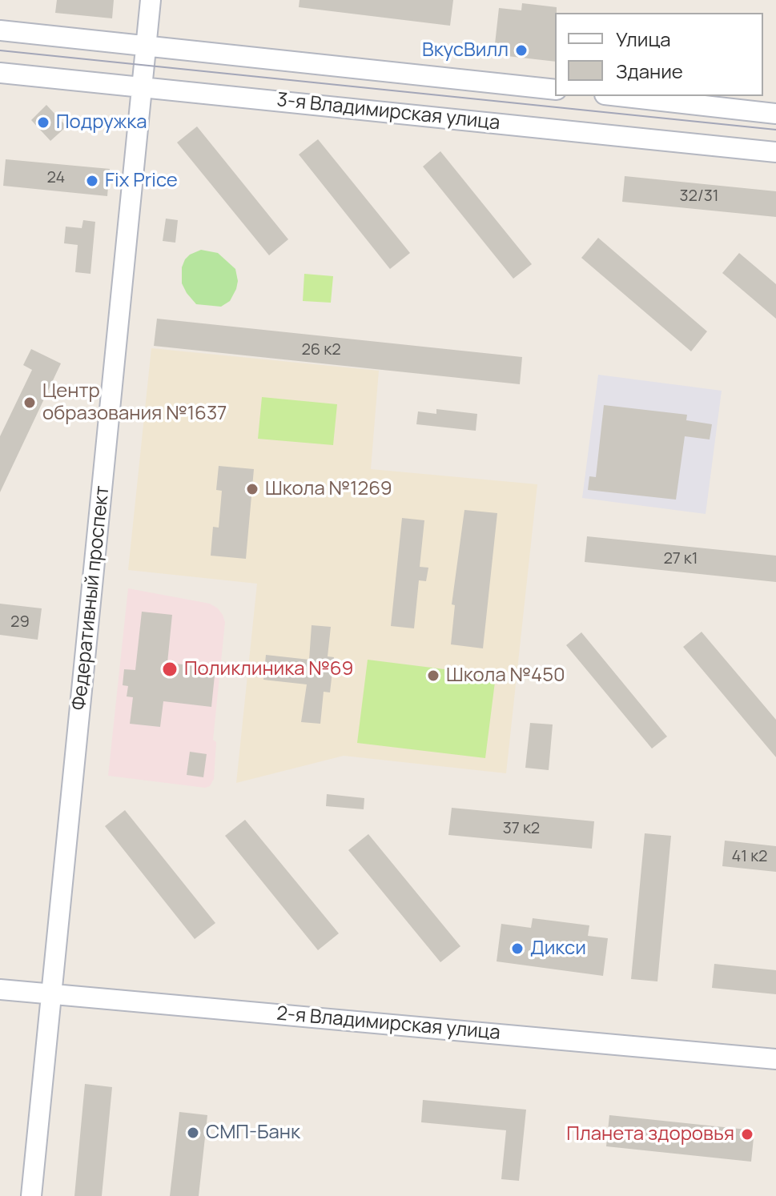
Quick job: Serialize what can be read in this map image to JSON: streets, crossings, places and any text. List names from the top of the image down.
{
  "streets": {
    "street": ["3-я Владимирская улица", "Федеративный проспект", "2-я Владимирская улица"]
  },
  "crossings": [
    ["3-я Владимирская улица", "Федеративный проспект"],
    ["Федеративный проспект", "2-я Владимирская улица"]
  ],
  "places": [
    "ВкусВилл",
    "Подружка",
    "Fix Price",
    "Центр образования №1637",
    "Школа №1269",
    "Поликлиника №69",
    "Школа №450",
    "Дикси",
    "СМП-Банк",
    "Планета здоровья"
  ],
  "house_numbers": [
    "24",
    "32/31",
    "26 к2",
    "27 к1",
    "29",
    "37 к2",
    "41 к2"
  ],
  "legend": ["Улица", "Здание"]
}
